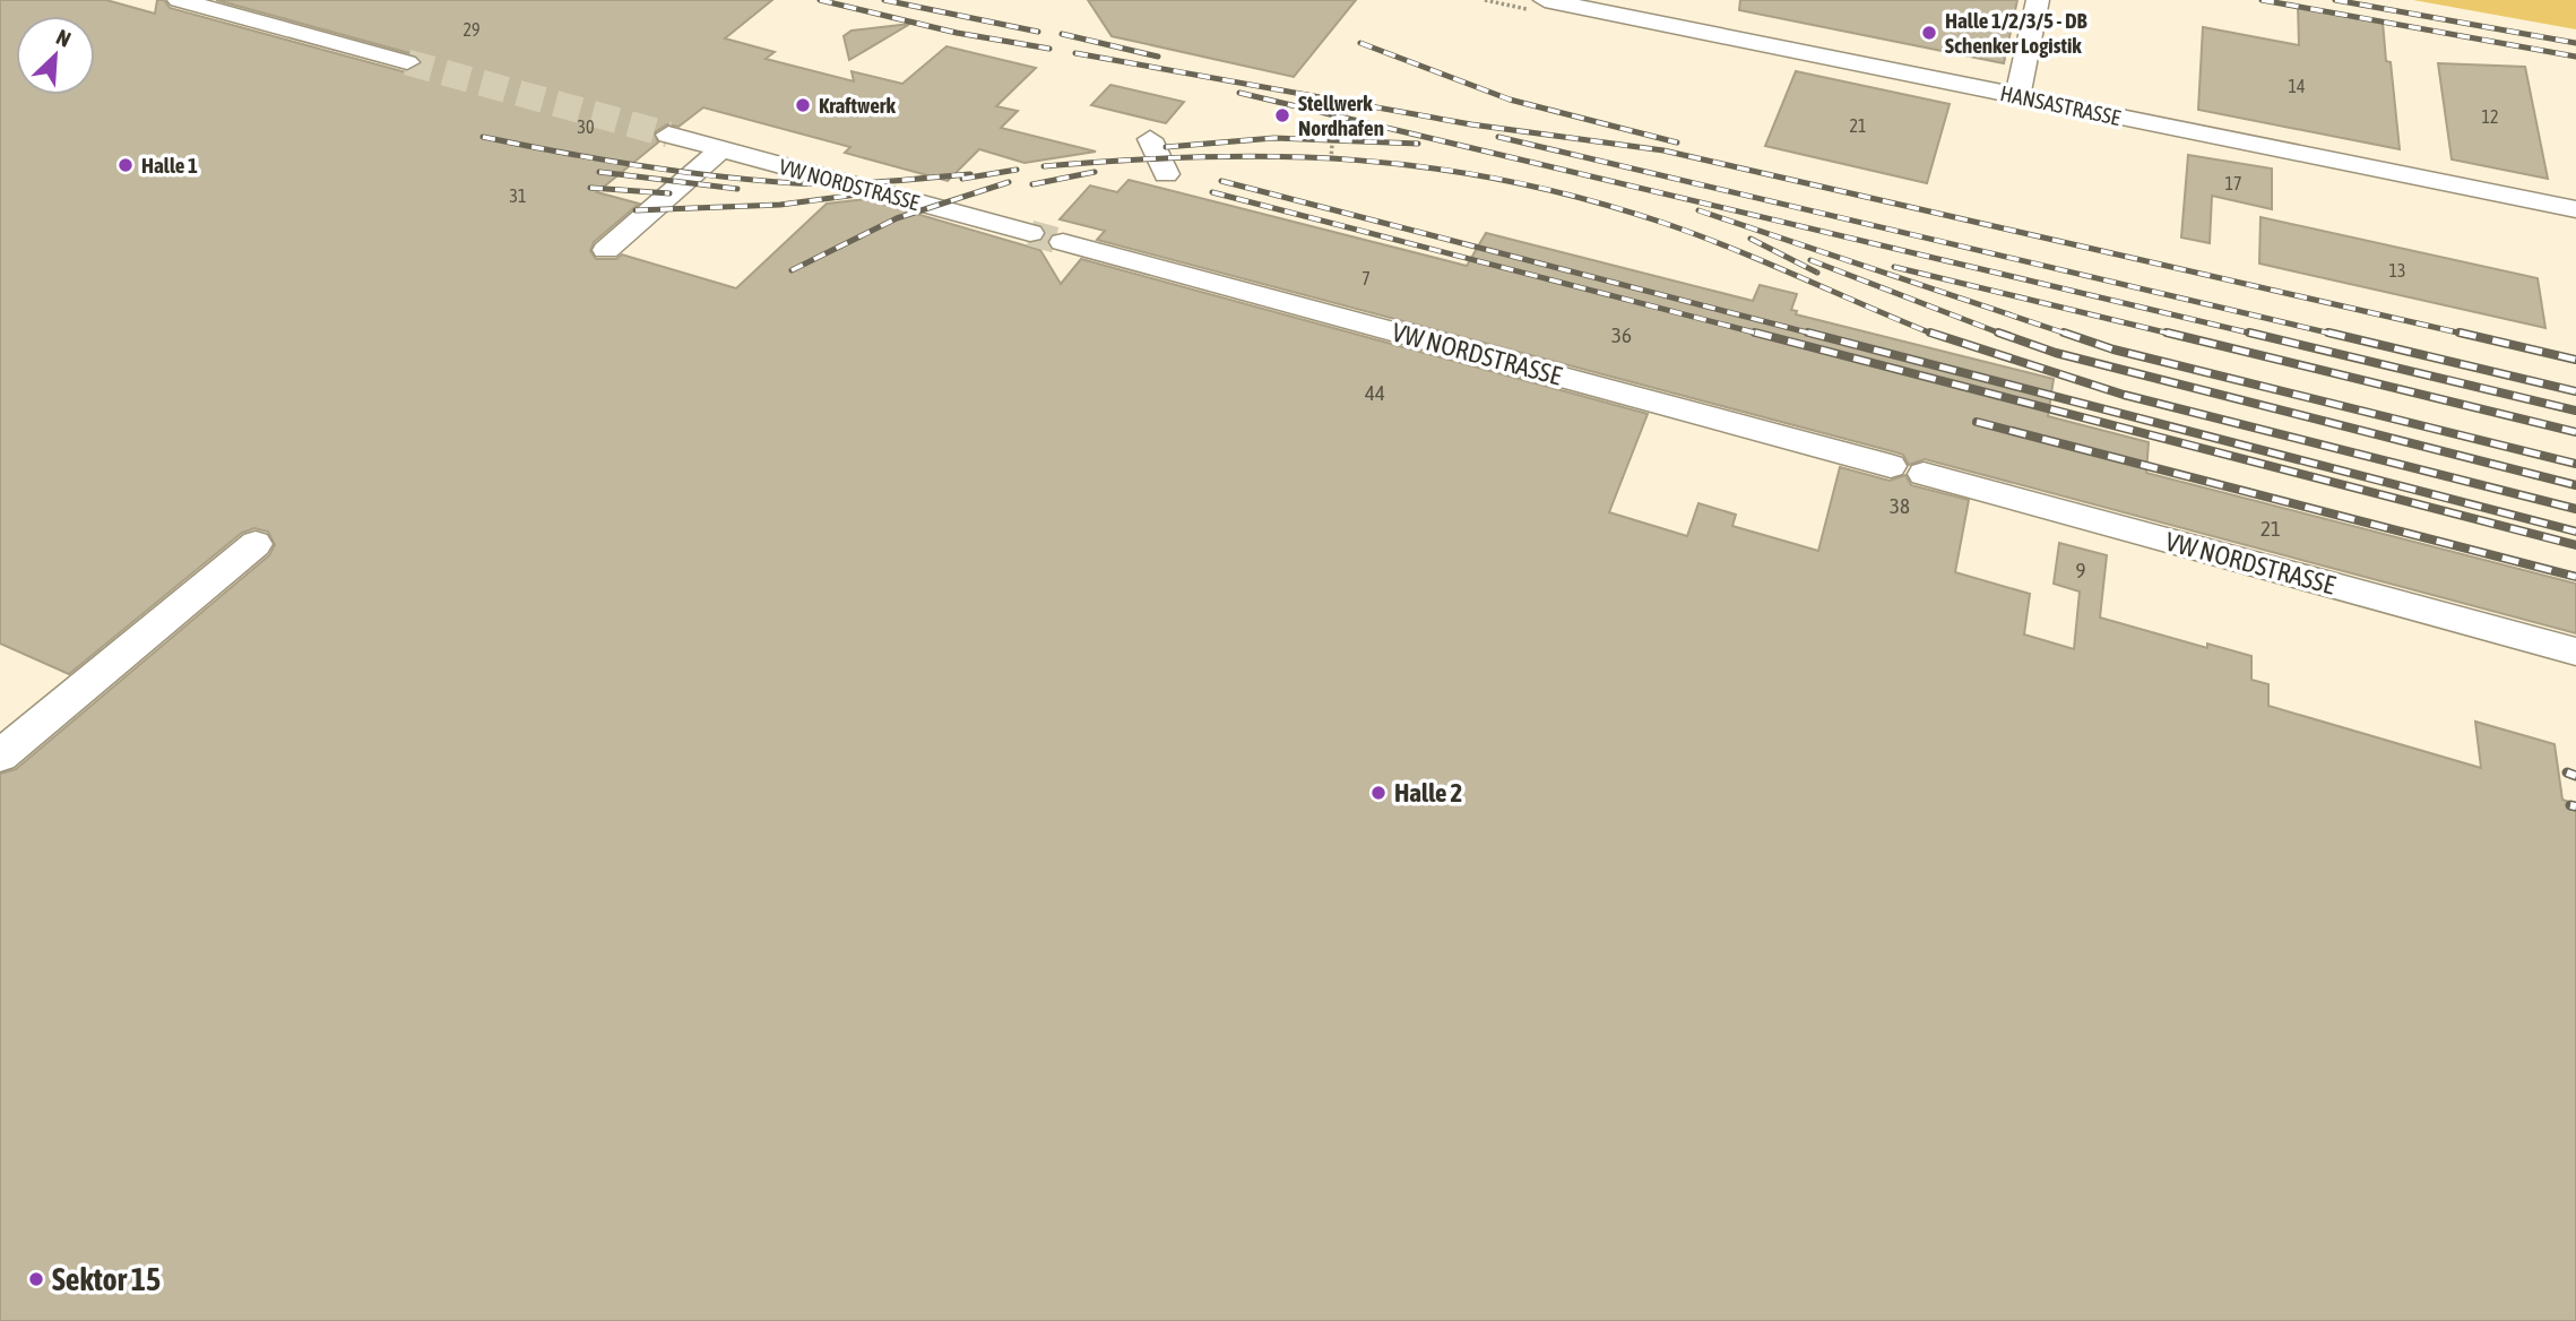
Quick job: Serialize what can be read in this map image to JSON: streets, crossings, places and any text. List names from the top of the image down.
{
  "streets": {
    "street": ["HANSASTRASSE", "VW NORDSTRASSE"]
  },
  "places": [
    "Halle 1/2/3/5 - DB Schenker Logistik",
    "Kraftwerk",
    "Stellwerk Nordhafen",
    "Halle 1",
    "Halle 2",
    "Sektor 15"
  ],
  "house_numbers": [
    "29",
    "14",
    "12",
    "21",
    "30",
    "17",
    "31",
    "13",
    "7",
    "36",
    "44",
    "38",
    "21",
    "9"
  ],
  "north": "top right"
}
